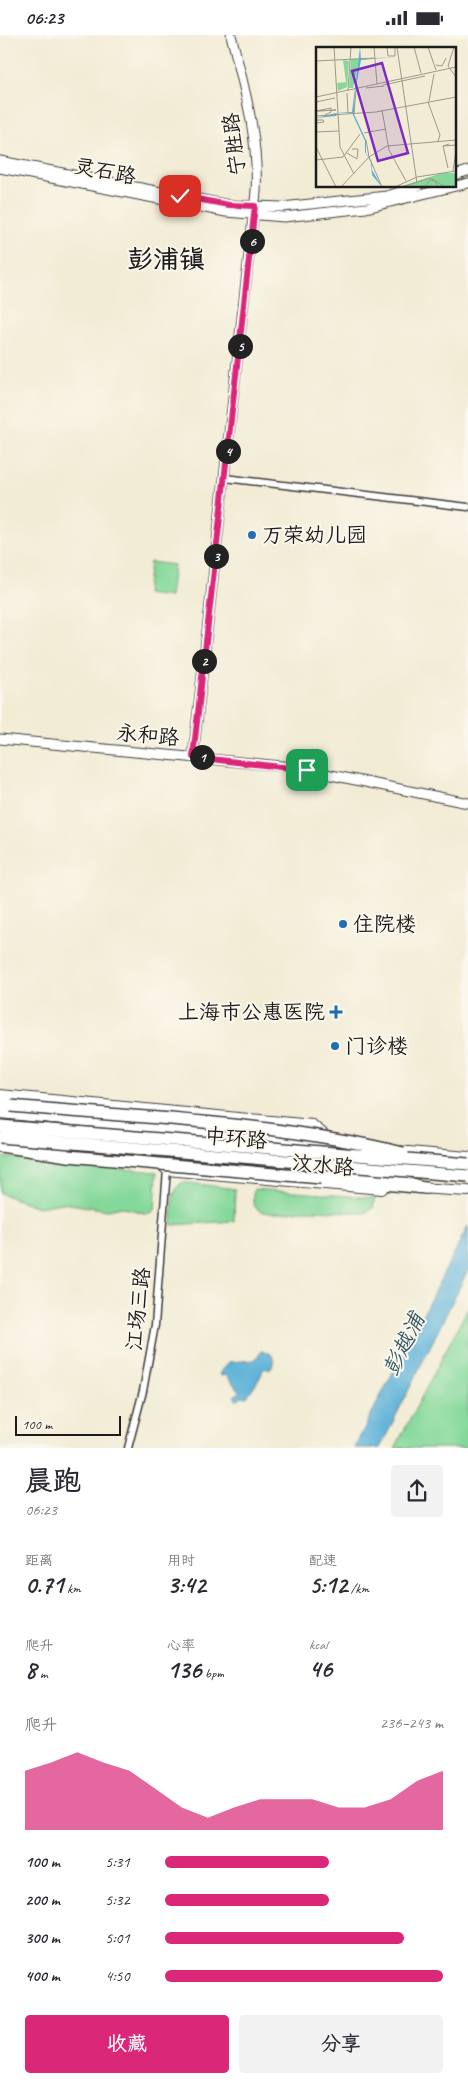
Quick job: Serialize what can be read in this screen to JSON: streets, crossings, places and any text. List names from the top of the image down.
{
  "streets": {
    "highway": ["中环路"],
    "main road": ["汶水路"],
    "street": [
      "宁胜路",
      "灵石路",
      "永和路",
      "江场三路"
    ]
  },
  "crossings": [
    ["宁胜路", "灵石路"],
    ["宁胜路", "永和路"],
    ["汶水路", "江场三路"]
  ],
  "districts": ["彭浦镇"],
  "water": ["彭越浦"],
  "places": {
    "other": ["万荣幼儿园", "住院楼", "门诊楼"],
    "health": ["上海市公惠医院"]
  },
  "scale_bar": "100 m",
  "page": {
    "status": "06:23",
    "pins": [
      "6",
      "5",
      "4",
      "3",
      "2",
      "1"
    ],
    "scale": "100 m",
    "heading": ["晨跑", "06:23"],
    "stats": [
      ["距离", "0.71 km"],
      ["用时", "3:42"],
      ["配速", "5:12 /km"],
      ["爬升", "8 m"],
      ["心率", "136 bpm"],
      ["kcal", "46"]
    ],
    "chart": ["爬升", "236–243 m"],
    "list": [
      {
        "name": "100 m",
        "note": "5:31"
      },
      {
        "name": "200 m",
        "note": "5:32"
      },
      {
        "name": "300 m",
        "note": "5:01"
      },
      {
        "name": "400 m",
        "note": "4:50"
      }
    ],
    "buttons": ["收藏", "分享"]
  }
}
